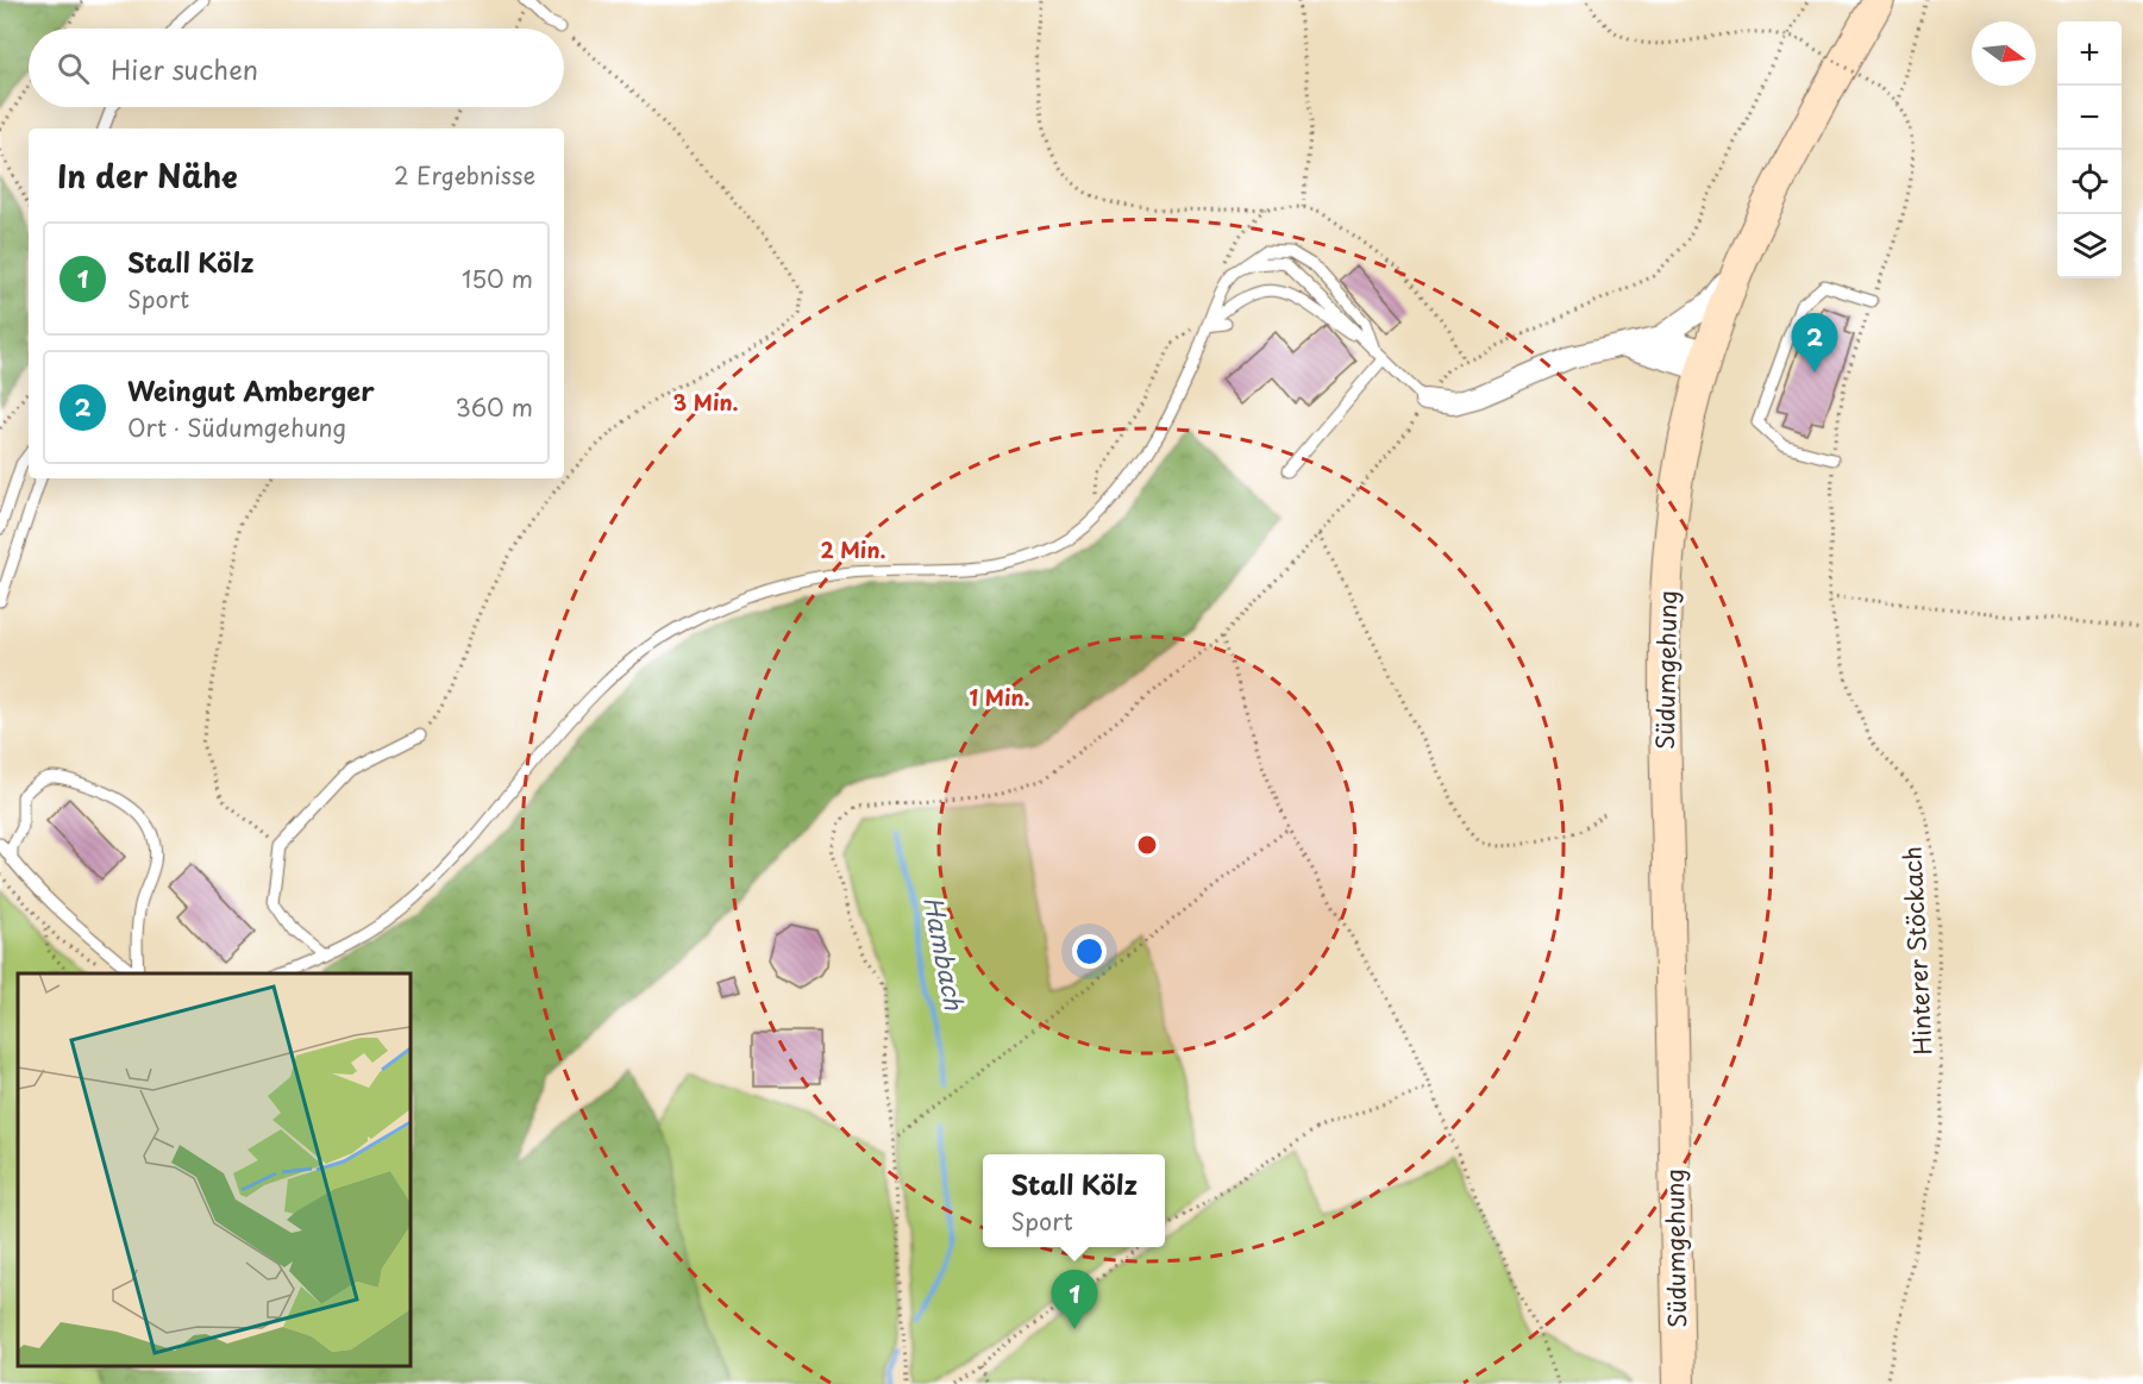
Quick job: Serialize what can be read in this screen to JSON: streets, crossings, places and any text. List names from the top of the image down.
{
  "streets": {
    "main road": ["Südumgehung"],
    "path": ["Hinterer Stöckach"]
  },
  "water": ["Hambach"],
  "north": "right",
  "page": {
    "map_buttons": ["+", "−"],
    "search": "Hier suchen",
    "heading": ["In der Nähe", "2 Ergebnisse"],
    "list": [
      {
        "mark": "1",
        "name": "Stall Kölz",
        "note": "Sport",
        "value": "150 m"
      },
      {
        "mark": "2",
        "name": "Weingut Amberger",
        "note": "Ort · Südumgehung",
        "value": "360 m"
      }
    ],
    "pins": ["2", "1"],
    "popup": ["Stall Kölz", "Sport"]
  },
  "rings": ["3 Min.", "2 Min.", "1 Min."]
}
